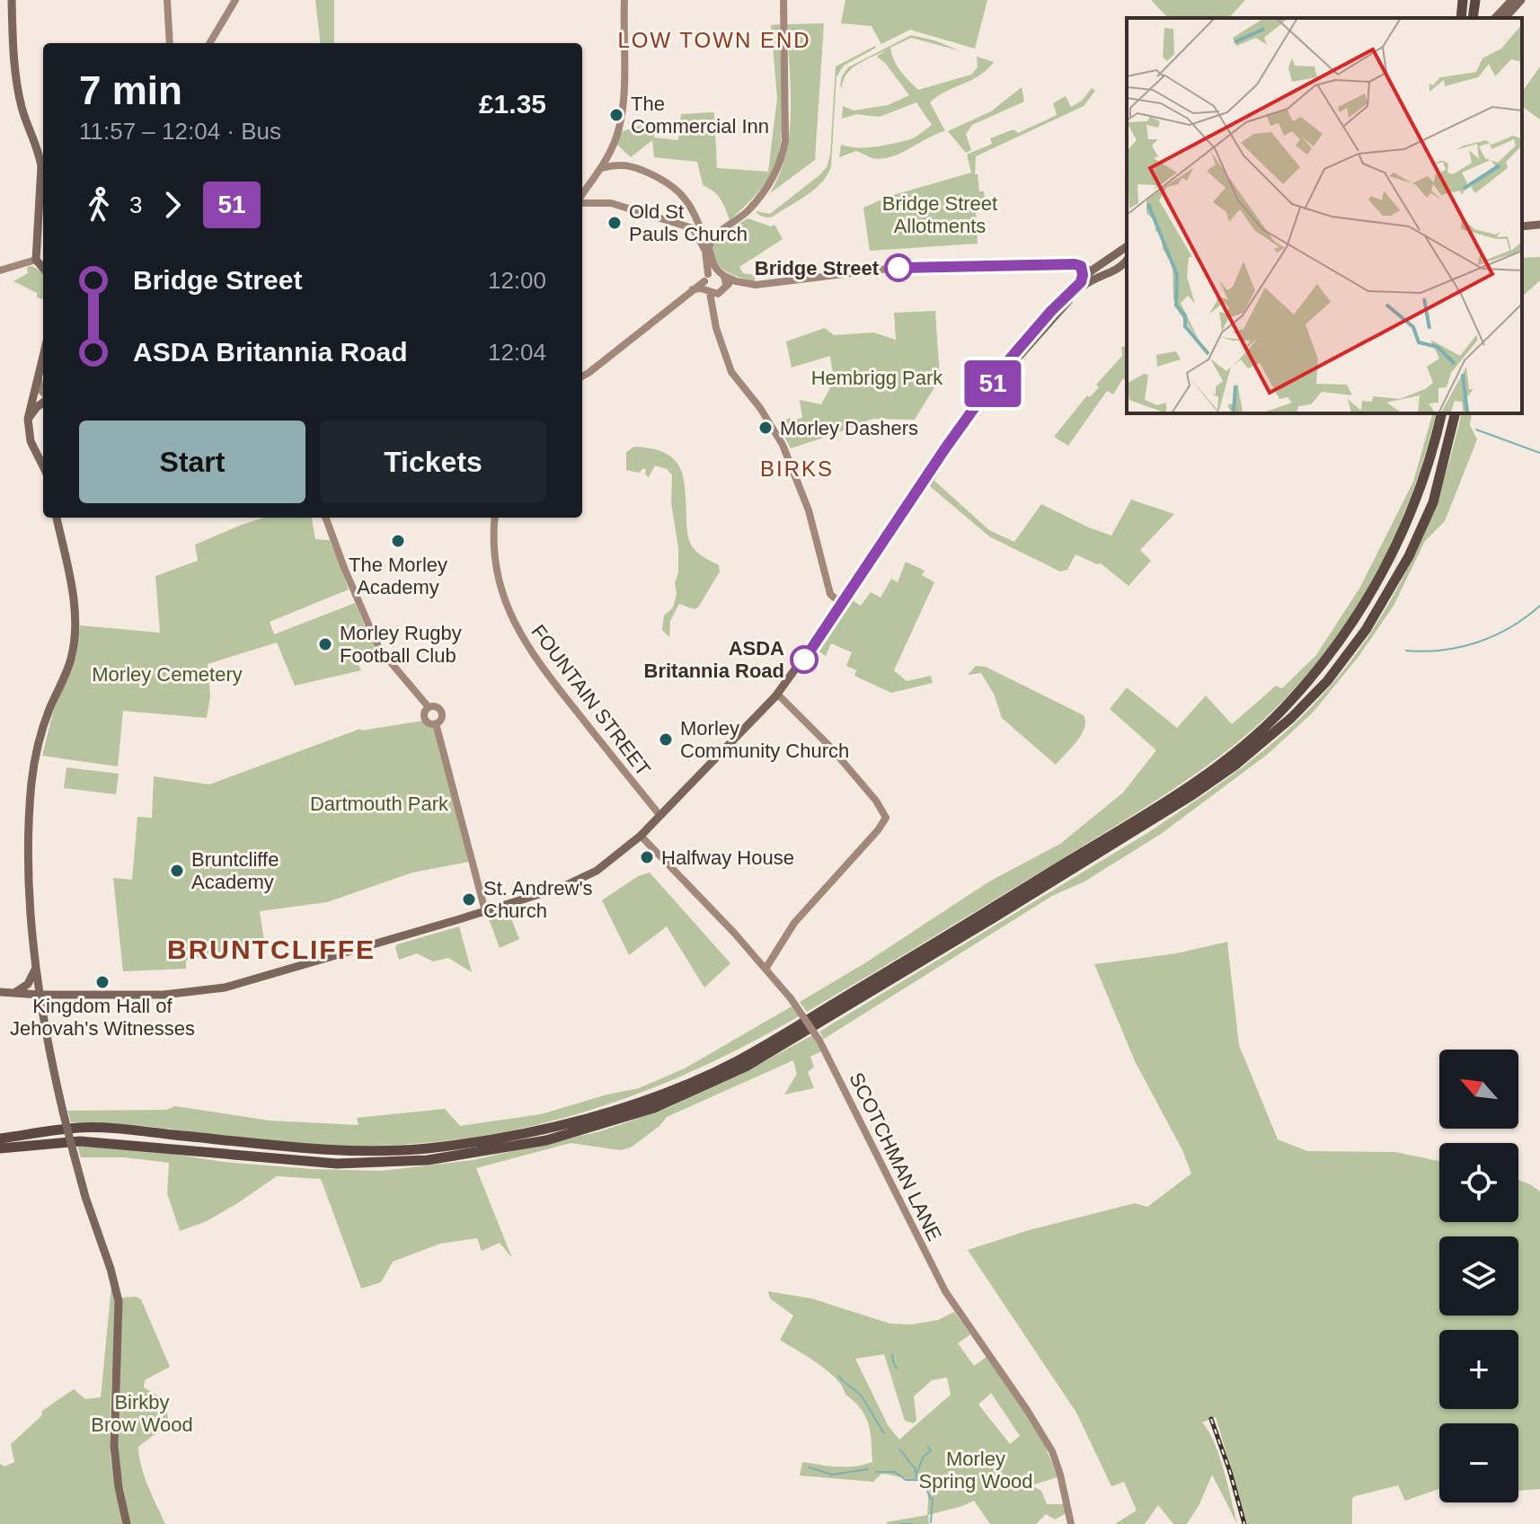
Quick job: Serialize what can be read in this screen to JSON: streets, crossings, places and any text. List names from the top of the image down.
{
  "streets": {
    "main road": ["FOUNTAIN STREET", "SCOTCHMAN LANE"]
  },
  "districts": ["LOW TOWN END", "BIRKS", "BRUNTCLIFFE"],
  "parks": [
    "Bridge Street Allotments",
    "Hembrigg Park",
    "Morley Cemetery",
    "Dartmouth Park",
    "Birkby Brow Wood",
    "Morley Spring Wood"
  ],
  "places": [
    "The Commercial Inn",
    "Old St Pauls Church",
    "Bridge Street",
    "Morley Dashers",
    "The Morley Academy",
    "Morley Rugby Football Club",
    "ASDA Britannia Road",
    "Morley Community Church",
    "Halfway House",
    "Bruntcliffe Academy",
    "St. Andrew's Church",
    "Kingdom Hall of Jehovah's Witnesses"
  ],
  "lines": ["bus line 51"],
  "north": "top left",
  "page": {
    "on_map": "51",
    "heading": ["7 min", "11:57 – 12:04 · Bus", "£1.35"],
    "legs": ["3", "51"],
    "list": [
      {
        "name": "Bridge Street",
        "value": "12:00"
      },
      {
        "name": "ASDA Britannia Road",
        "value": "12:04"
      }
    ],
    "buttons": ["Start", "Tickets"],
    "map_buttons": ["+", "−"]
  }
}
